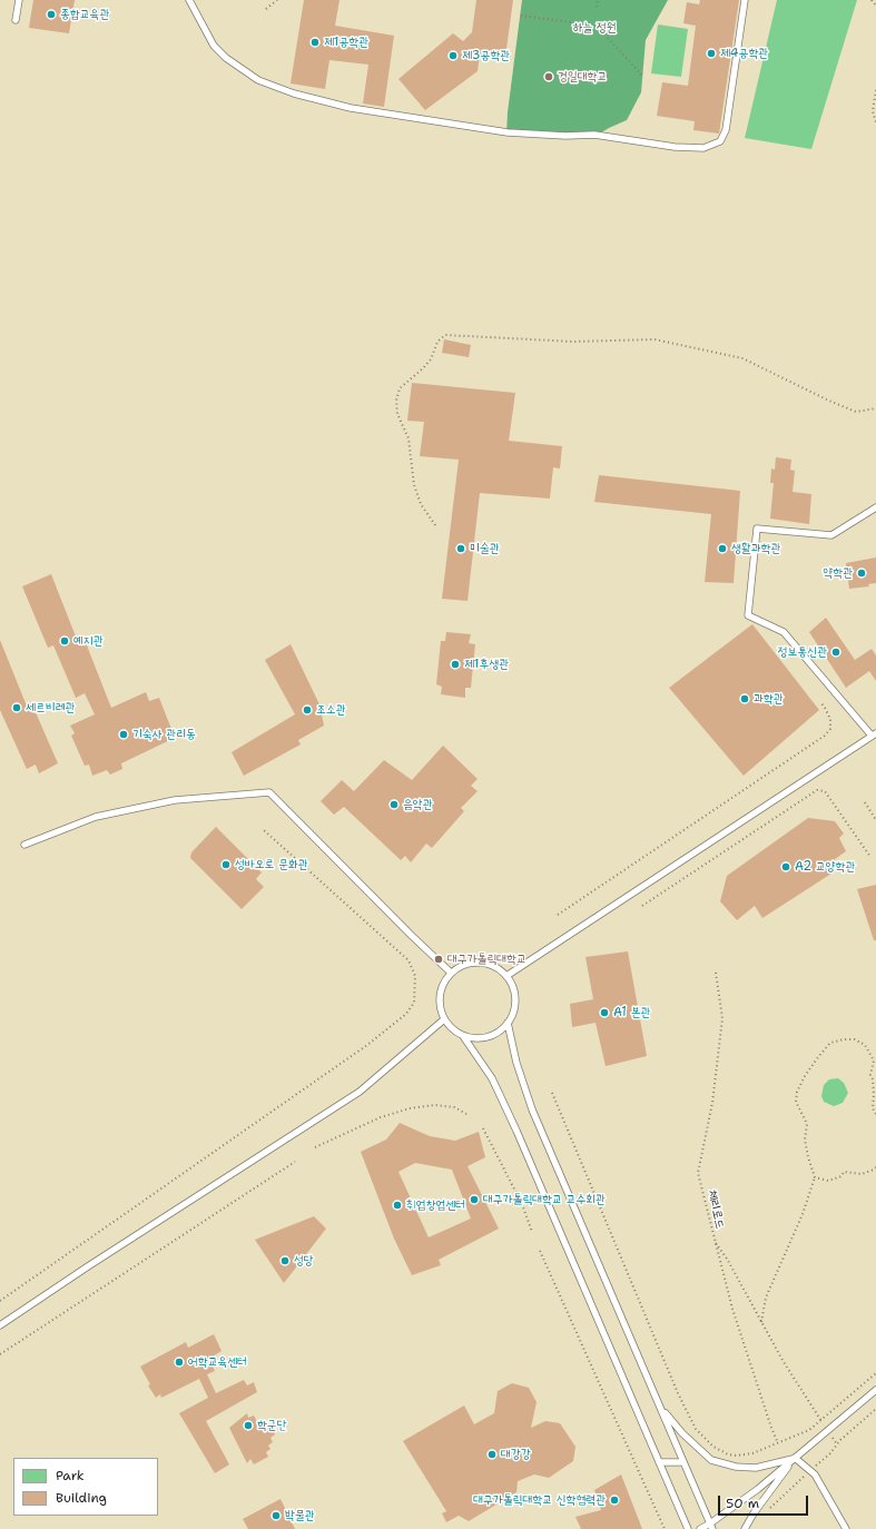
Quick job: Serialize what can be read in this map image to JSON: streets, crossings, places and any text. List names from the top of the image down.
{
  "streets": {
    "path": ["체리로드"]
  },
  "parks": ["하늘 정원"],
  "places": [
    "종합교육관",
    "제1공학관",
    "제4공학관",
    "제3공학관",
    "경일대학교",
    "미술관",
    "생활과학관",
    "약학관",
    "예지관",
    "정보통신관",
    "제1후생관",
    "과학관",
    "세르비레관",
    "조소관",
    "기숙사 관리동",
    "음악관",
    "성바오로 문화관",
    "A2 교양학관",
    "대구가톨릭대학교",
    "A1 본관",
    "대구가톨릭대학교 교수회관",
    "취업창업센터",
    "성당",
    "어학교육센터",
    "학군단",
    "대강강",
    "대구가톨릭대학교 신학협력관",
    "박물관"
  ],
  "legend": ["Park", "Building"],
  "scale_bar": "50 m"
}
